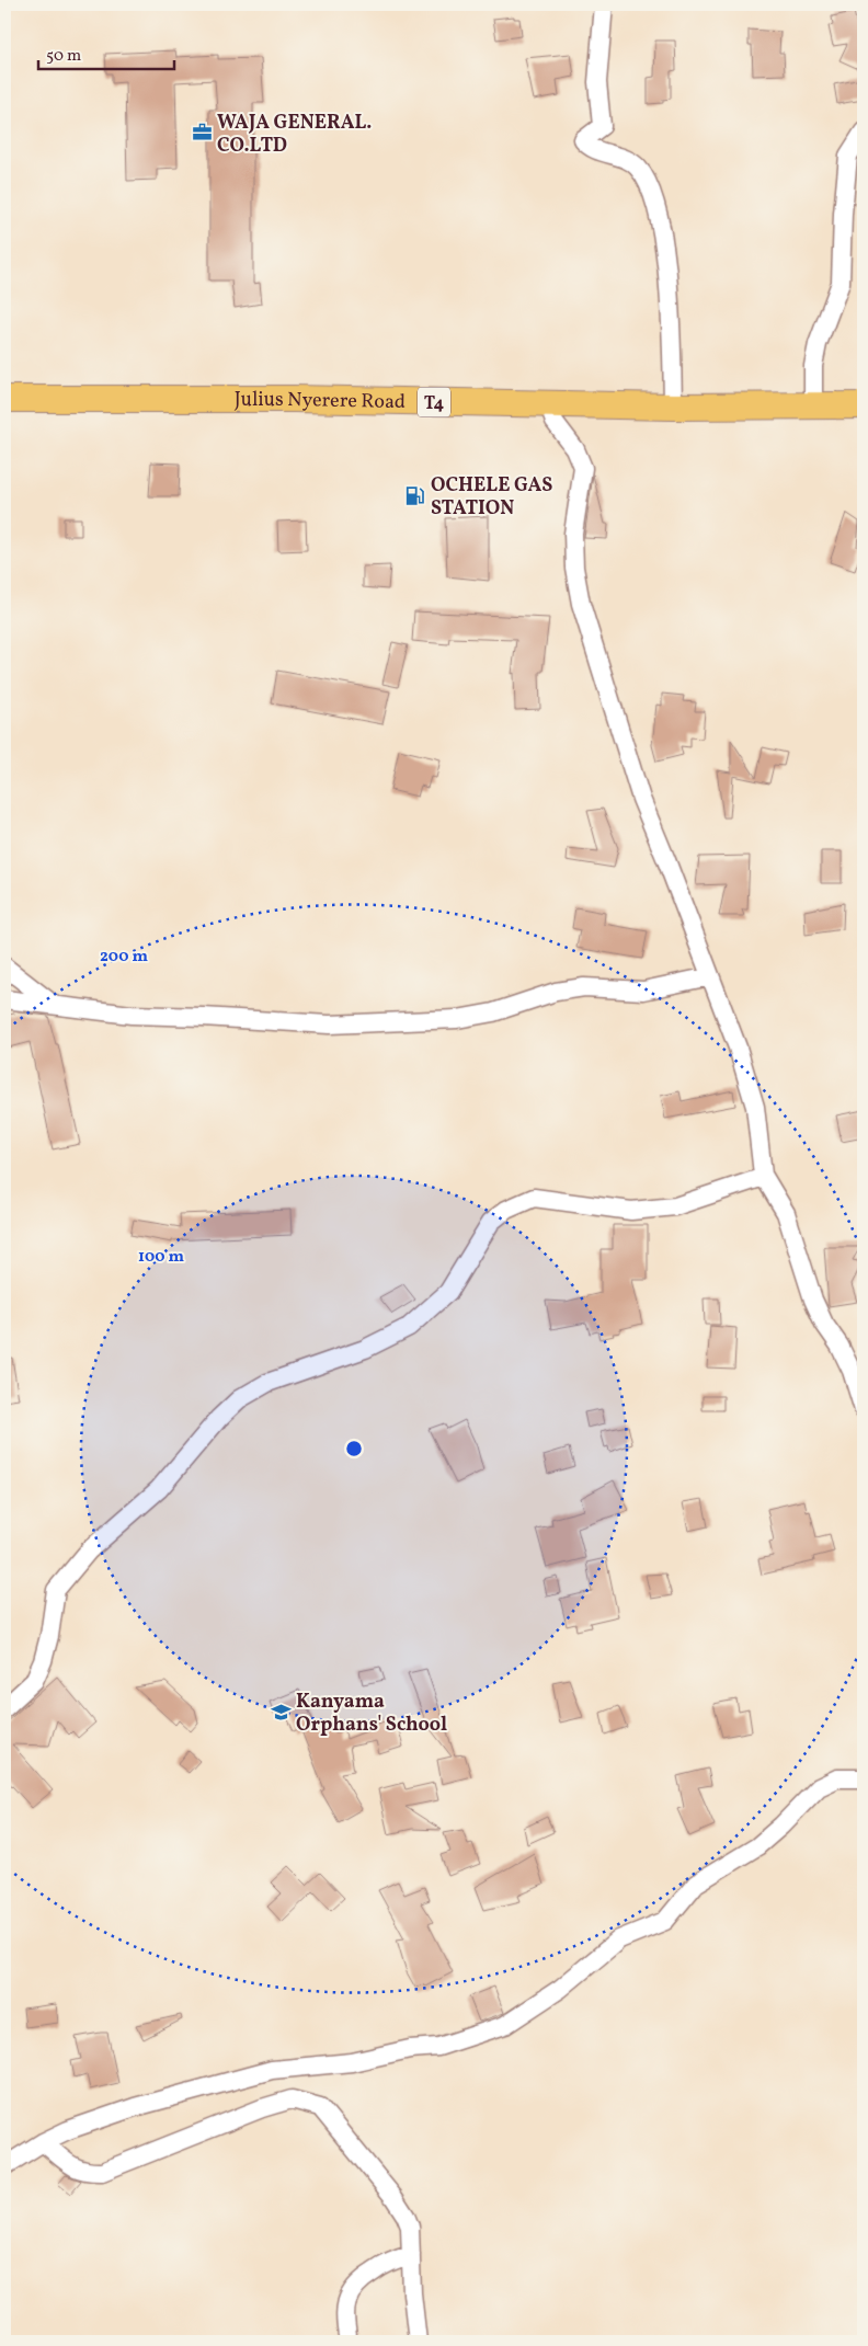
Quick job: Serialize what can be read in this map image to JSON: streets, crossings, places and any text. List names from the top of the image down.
{
  "streets": {
    "highway": ["Julius Nyerere Road", "T4"]
  },
  "places": {
    "office": ["WAJA GENERAL. CO.LTD"],
    "fuel station": ["OCHELE GAS STATION"],
    "school or university": ["Kanyama Orphans' School"]
  },
  "scale_bar": "50 m",
  "rings": ["200 m", "100 m"]
}
